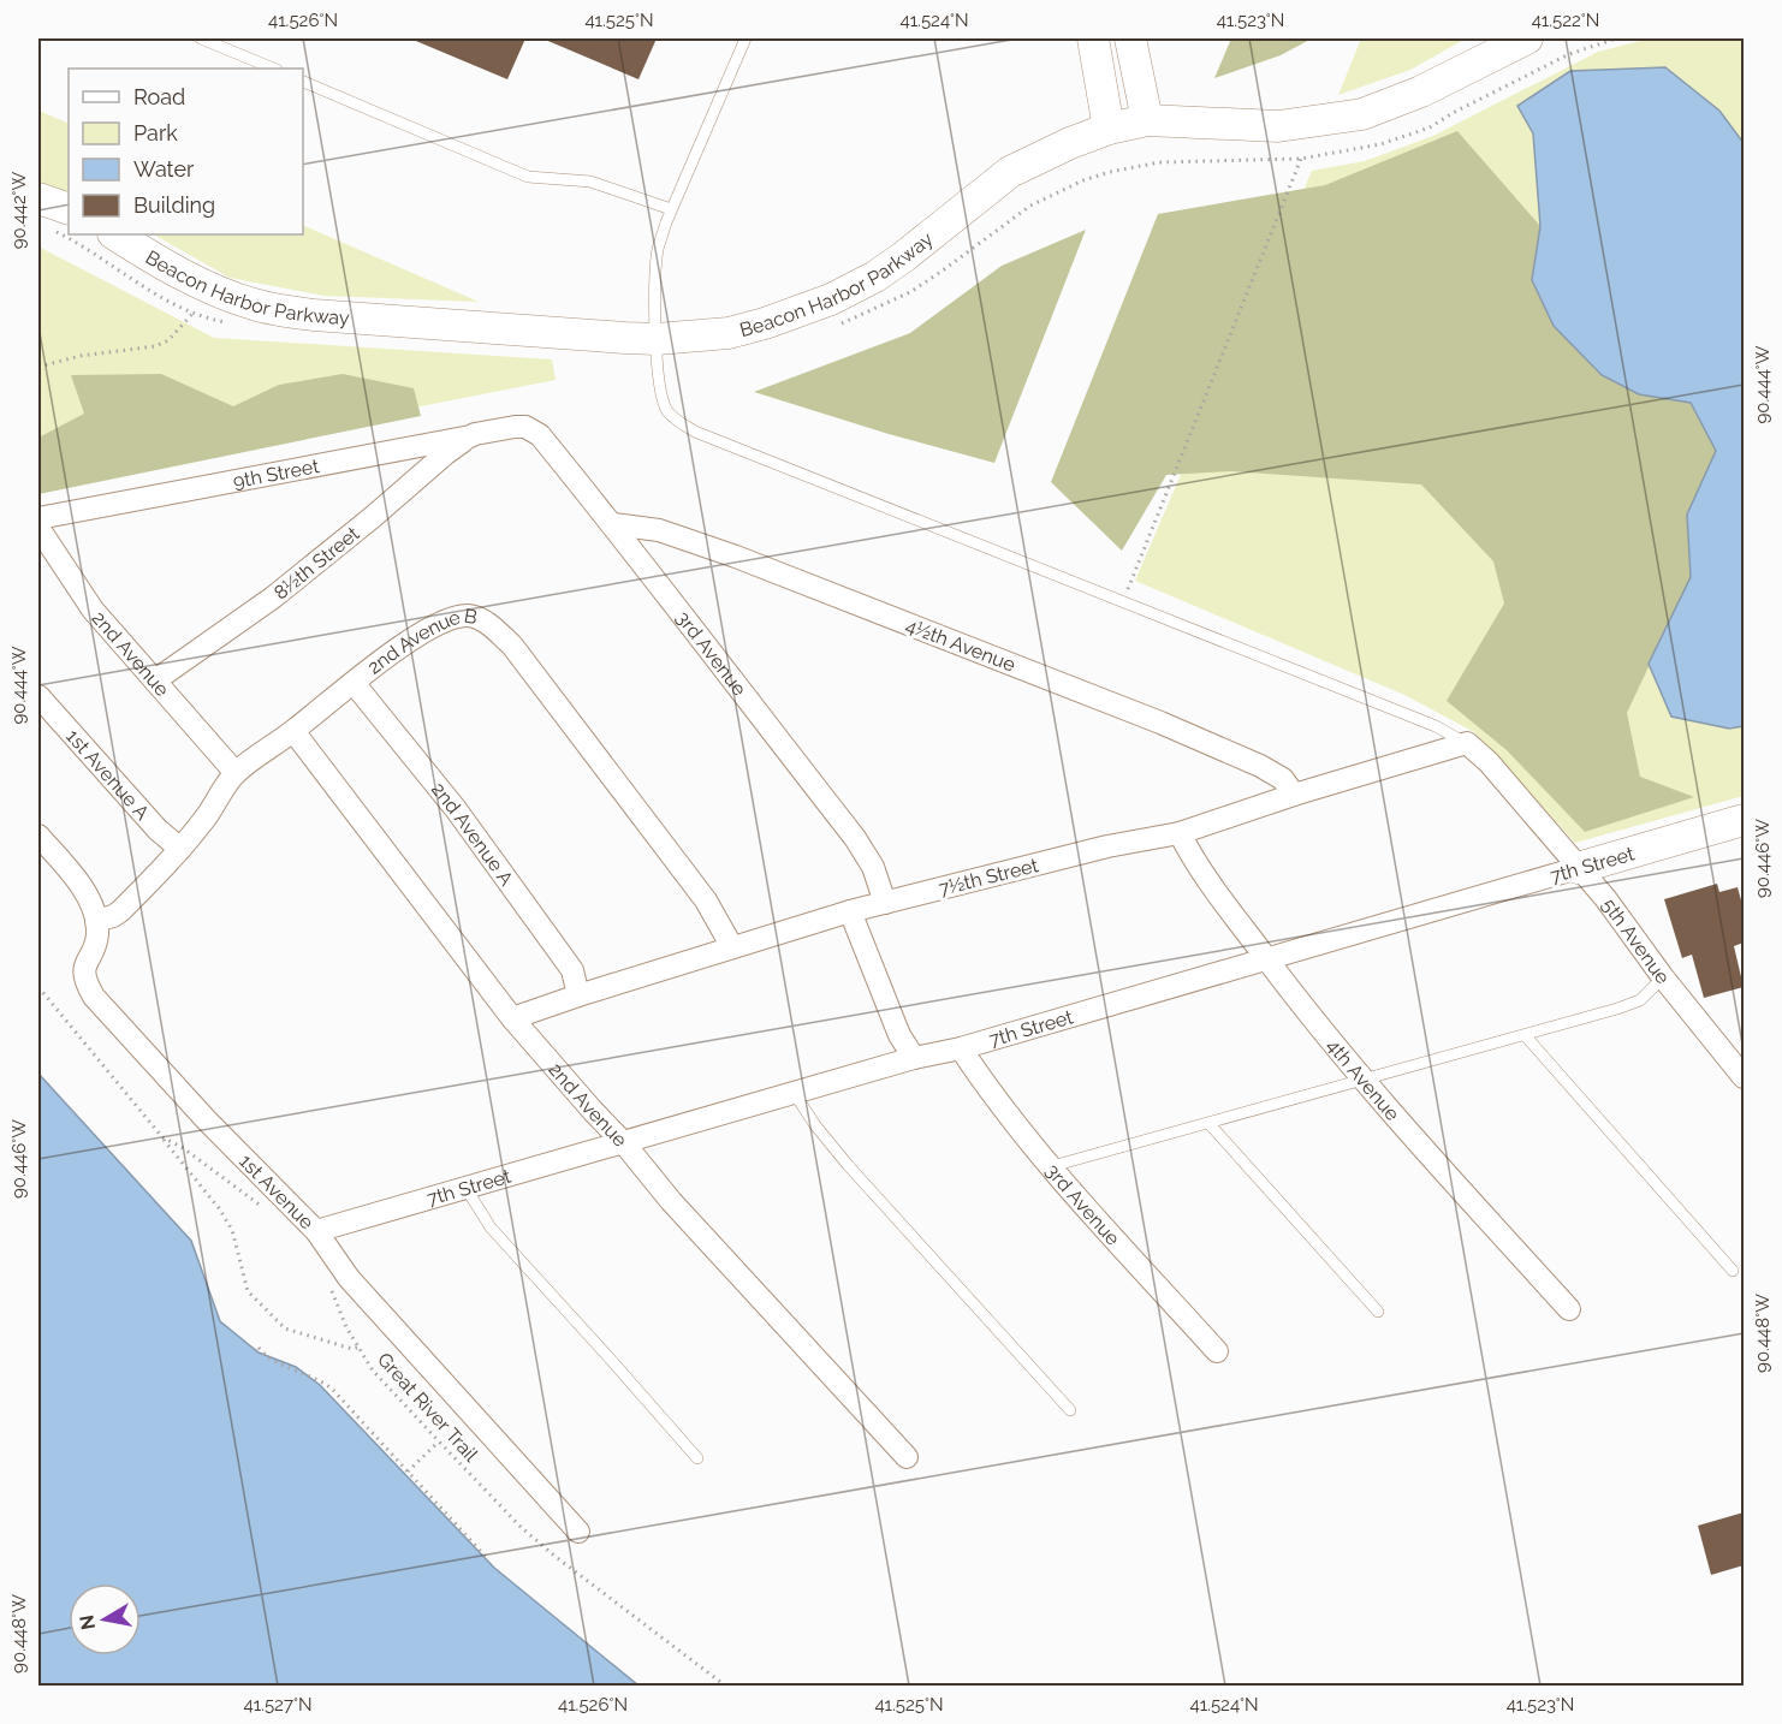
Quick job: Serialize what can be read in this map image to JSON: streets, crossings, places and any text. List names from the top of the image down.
{
  "streets": {
    "street": [
      "Beacon Harbor Parkway",
      "9th Street",
      "8½th Street",
      "4½th Avenue",
      "2nd Avenue B",
      "2nd Avenue",
      "3rd Avenue",
      "1st Avenue A",
      "2nd Avenue A",
      "7th Street",
      "7½th Street",
      "5th Avenue",
      "4th Avenue",
      "1st Avenue"
    ],
    "path": ["Great River Trail"]
  },
  "crossings": [
    ["9th Street", "8½th Street"],
    ["9th Street", "3rd Avenue"],
    ["8½th Street", "2nd Avenue"],
    ["4½th Avenue", "3rd Avenue"],
    ["4½th Avenue", "7½th Street"],
    ["2nd Avenue B", "2nd Avenue"],
    ["2nd Avenue B", "1st Avenue A"],
    ["2nd Avenue B", "2nd Avenue A"],
    ["2nd Avenue B", "7½th Street"],
    ["2nd Avenue B", "1st Avenue"],
    ["2nd Avenue", "7th Street"],
    ["2nd Avenue", "7½th Street"],
    ["3rd Avenue", "7th Street"],
    ["3rd Avenue", "7½th Street"],
    ["2nd Avenue A", "7½th Street"],
    ["7th Street", "5th Avenue"],
    ["7th Street", "4th Avenue"],
    ["7th Street", "1st Avenue"],
    ["7½th Street", "5th Avenue"],
    ["7½th Street", "4th Avenue"]
  ],
  "legend": [
    "Road",
    "Park",
    "Water",
    "Building"
  ],
  "north": "left",
  "coordinates": [
    "41.526°N",
    "41.525°N",
    "41.524°N",
    "41.523°N",
    "41.522°N",
    "90.442°W",
    "90.444°W",
    "90.446°W",
    "90.448°W",
    "41.527°N"
  ]
}
